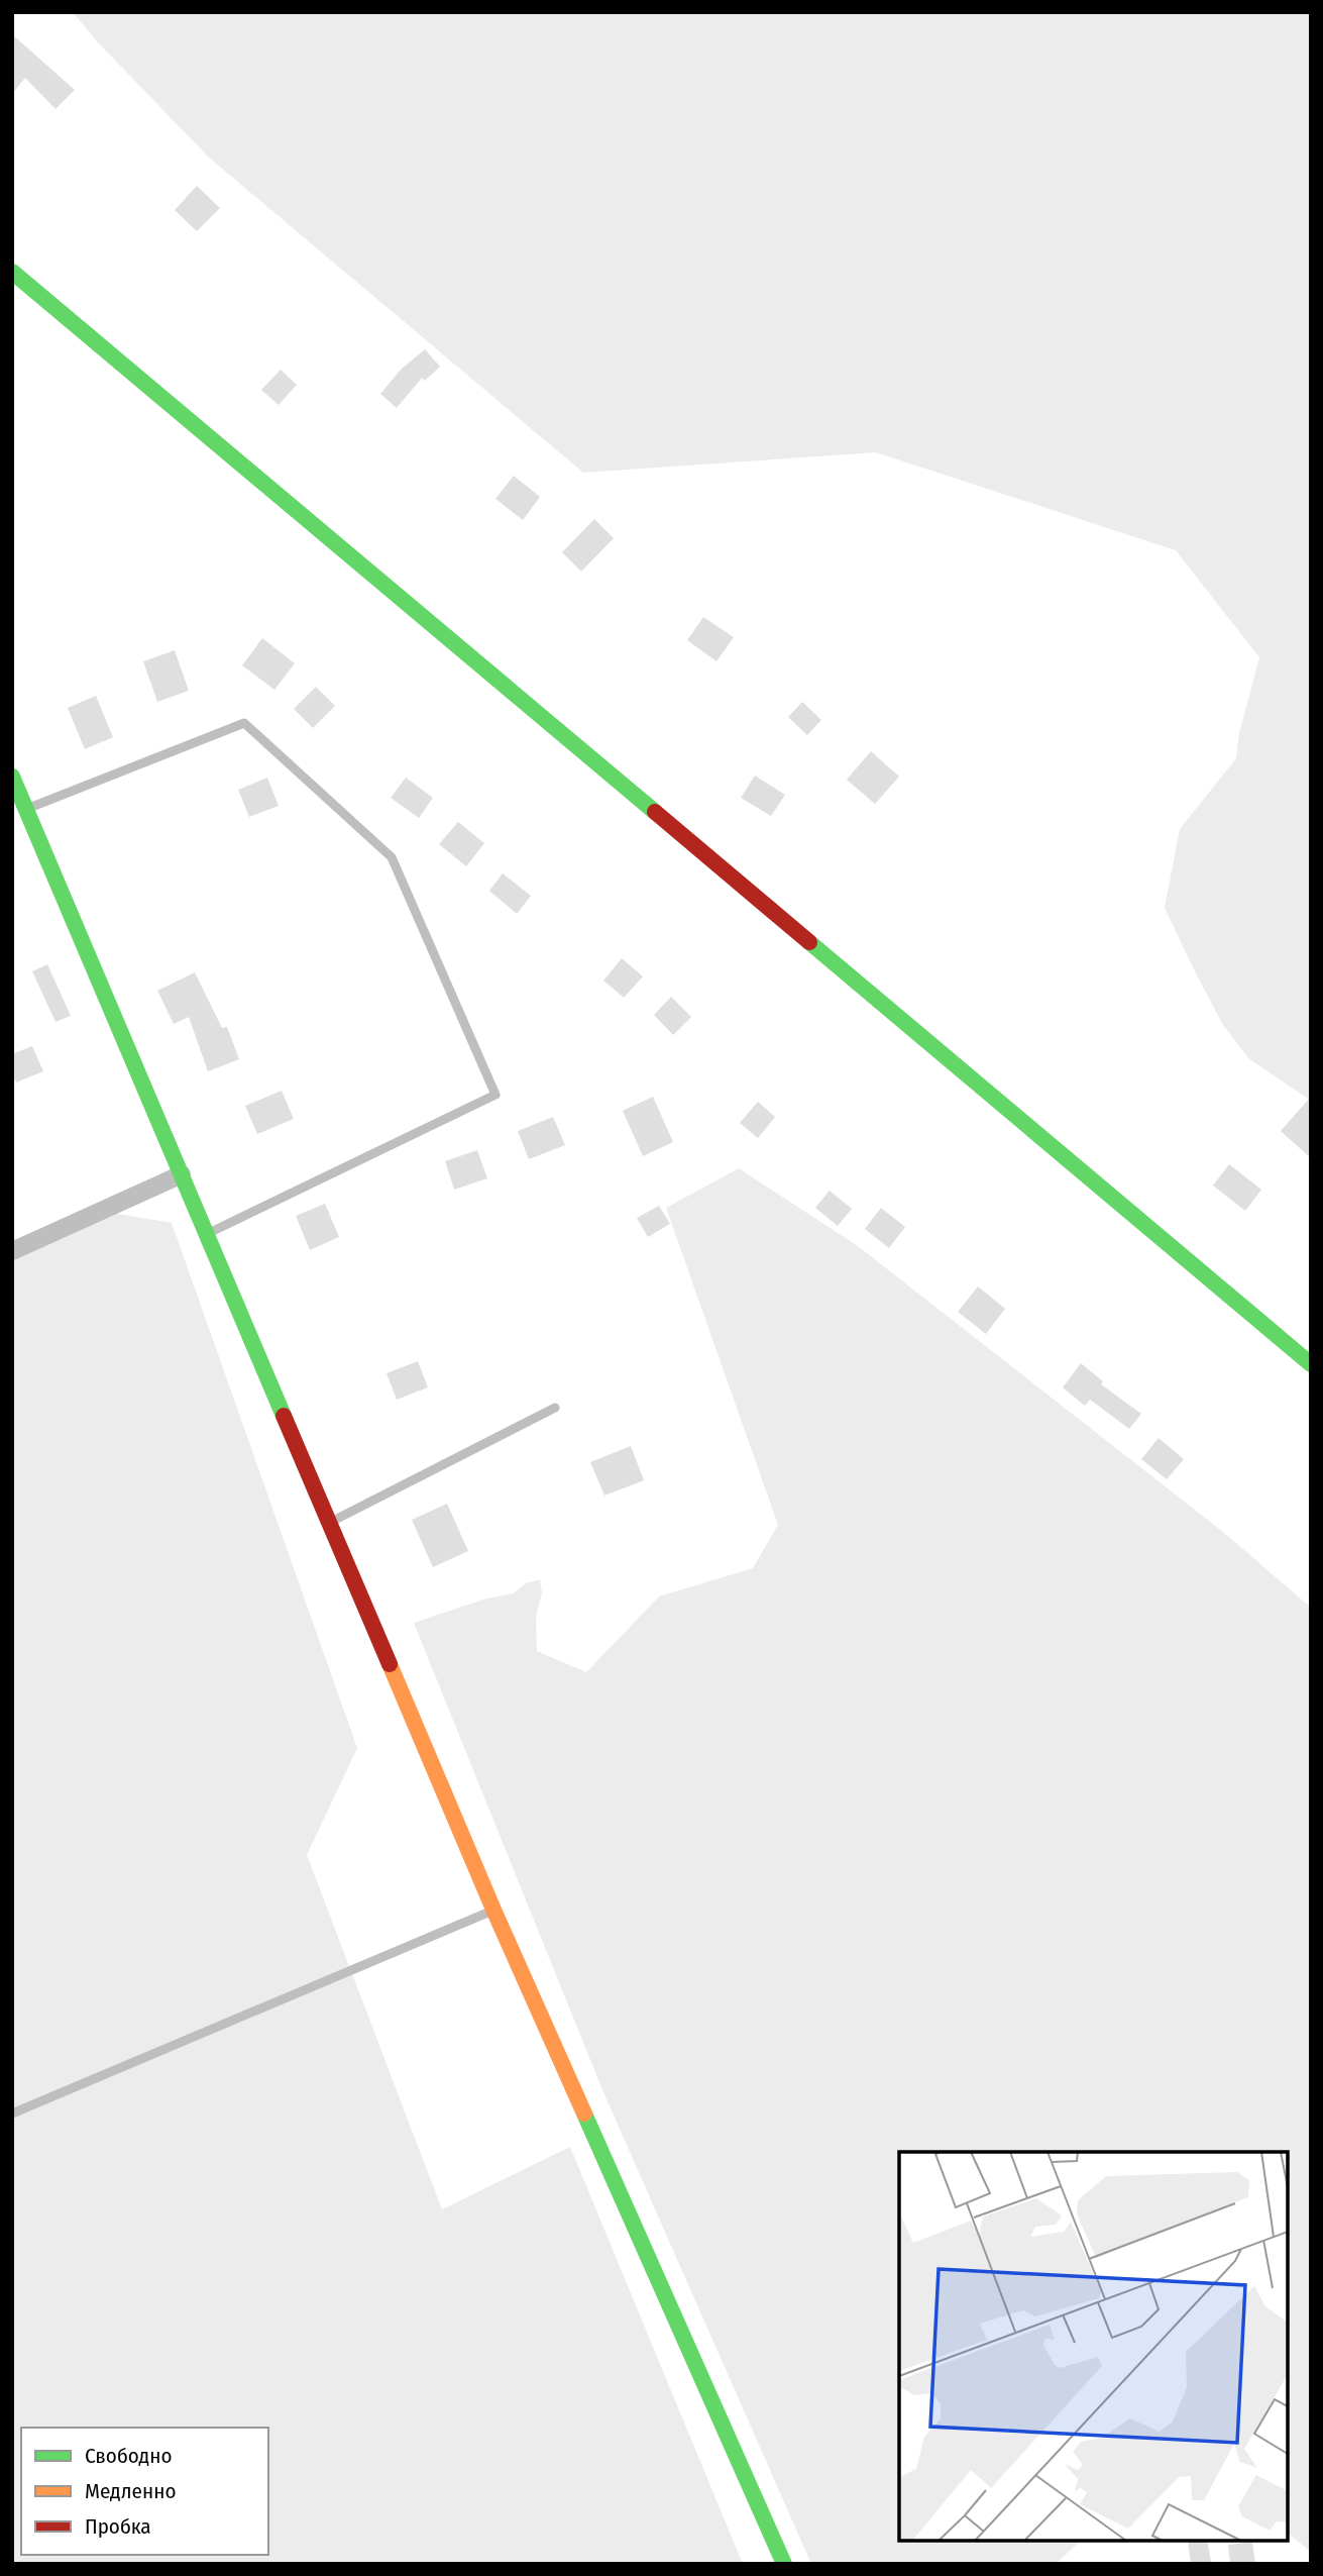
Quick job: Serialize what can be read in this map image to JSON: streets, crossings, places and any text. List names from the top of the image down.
{
  "legend": ["Свободно", "Медленно", "Пробка"]
}
